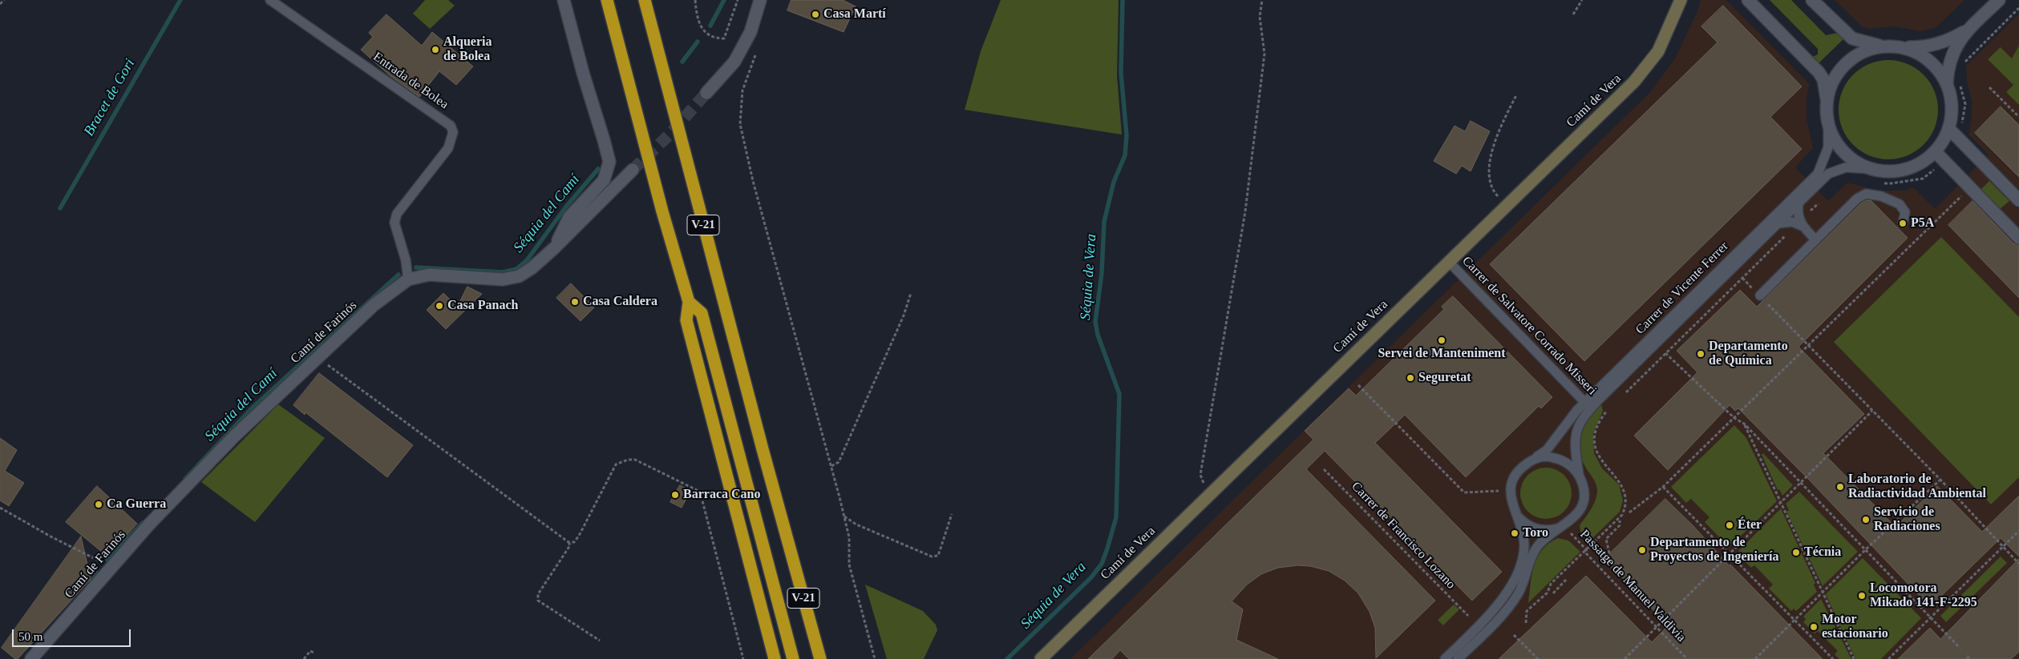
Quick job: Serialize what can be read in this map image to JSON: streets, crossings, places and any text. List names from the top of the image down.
{
  "streets": {
    "highway": ["V-21"],
    "street": ["Camí de Vera", "Camí de Farinós"],
    "lane": ["Entrada de Bolea", "Carrer de Vicente Ferrer", "Carrer de Salvatore Corrado Misseri"],
    "path": ["Carrer de Francisco Lozano", "Passatge de Manuel Valdivia"]
  },
  "crossings": [
    ["Entrada de Bolea", "Camí de Farinós"],
    ["Camí de Vera", "Carrer de Salvatore Corrado Misseri"],
    ["Carrer de Vicente Ferrer", "Carrer de Salvatore Corrado Misseri"],
    ["Carrer de Vicente Ferrer", "Passatge de Manuel Valdivia"]
  ],
  "water": ["Bracet de Gori", "Séquia del Camí", "Séquia de Vera"],
  "places": [
    "Casa Martí",
    "Alqueria de Bolea",
    "P5A",
    "Casa Caldera",
    "Casa Panach",
    "Servei de Manteniment",
    "Departamento de Química",
    "Seguretat",
    "Laboratorio de Radiactividad Ambiental",
    "Barraca Cano",
    "Ca Guerra",
    "Servicio de Radiaciones",
    "Éter",
    "Toro",
    "Departamento de Proyectos de Ingeniería",
    "Técnia",
    "Locomotora Mikado 141-F-2295",
    "Motor estacionario"
  ],
  "scale_bar": "50 m"
}
